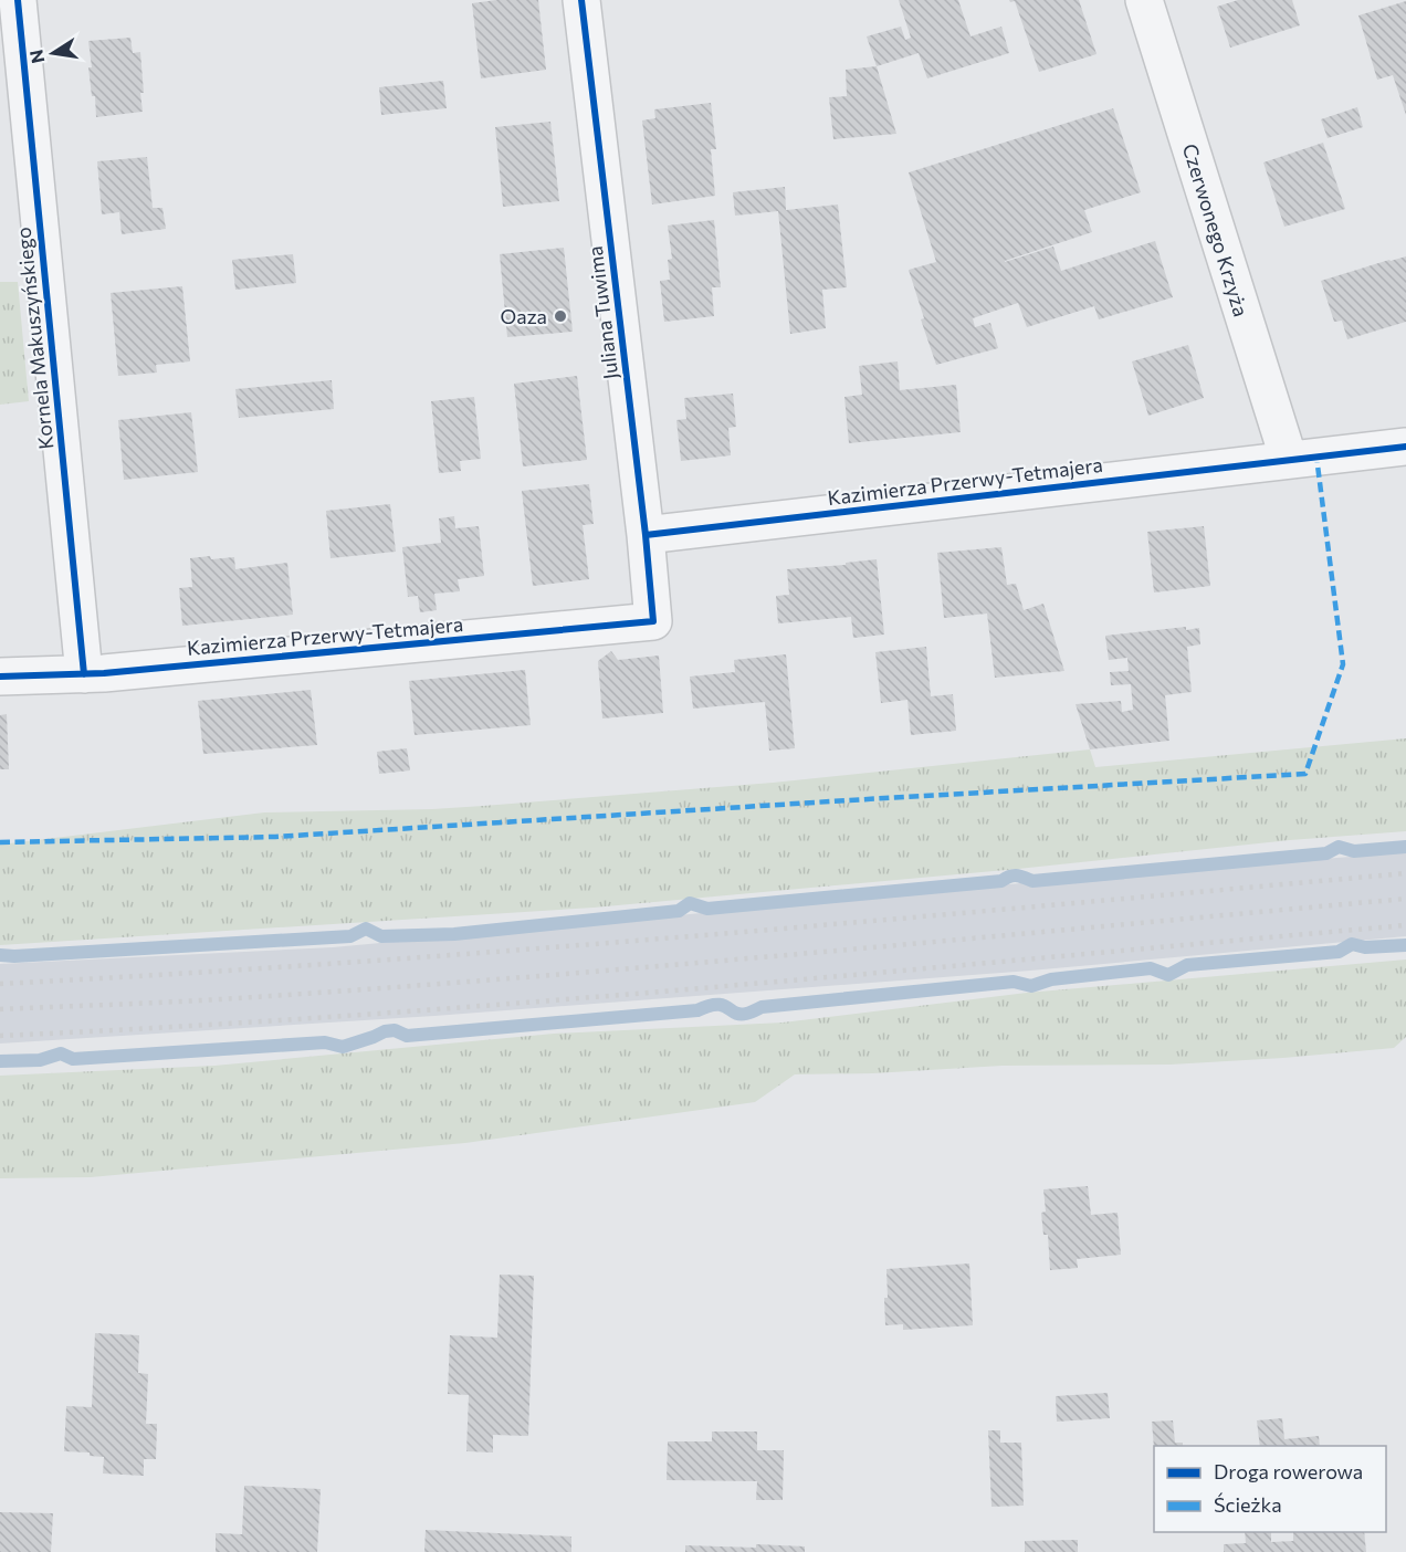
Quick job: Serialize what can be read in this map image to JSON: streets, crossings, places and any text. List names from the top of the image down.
{
  "streets": {
    "street": [
      "Czerwonego Krzyża",
      "Juliana Tuwima",
      "Kornela Makuszyńskiego",
      "Kazimierza Przerwy-Tetmajera"
    ]
  },
  "crossings": [
    ["Czerwonego Krzyża", "Kazimierza Przerwy-Tetmajera"],
    ["Juliana Tuwima", "Kazimierza Przerwy-Tetmajera"],
    ["Kornela Makuszyńskiego", "Kazimierza Przerwy-Tetmajera"]
  ],
  "places": ["Oaza"],
  "legend": ["Droga rowerowa", "Ścieżka"],
  "north": "left"
}
